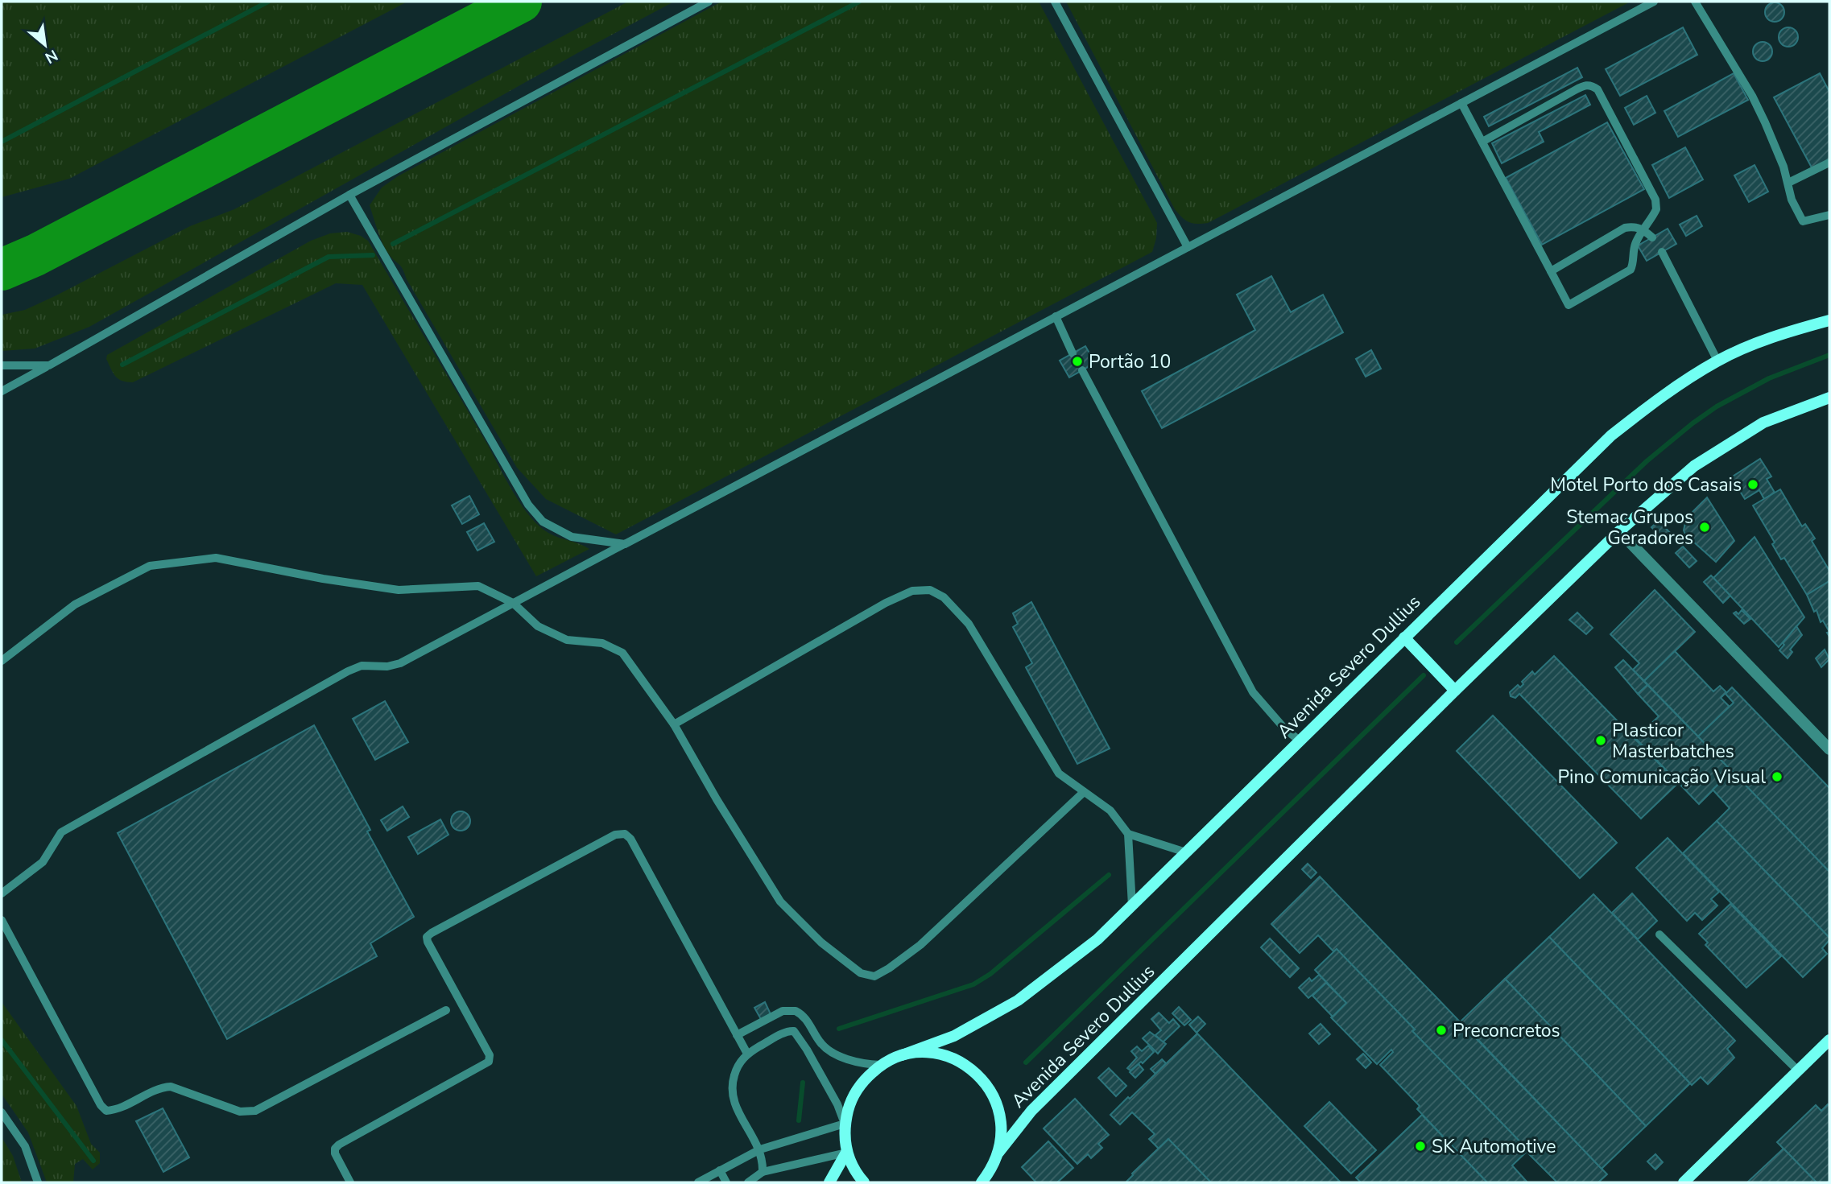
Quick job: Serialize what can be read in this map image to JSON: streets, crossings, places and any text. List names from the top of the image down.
{
  "streets": {
    "main road": ["Avenida Severo Dullius"]
  },
  "places": [
    "Portão 10",
    "Motel Porto dos Casais",
    "Stemac Grupos Geradores",
    "Plasticor Masterbatches",
    "Pino Comunicação Visual",
    "Preconcretos",
    "SK Automotive"
  ],
  "north": "bottom right"
}
